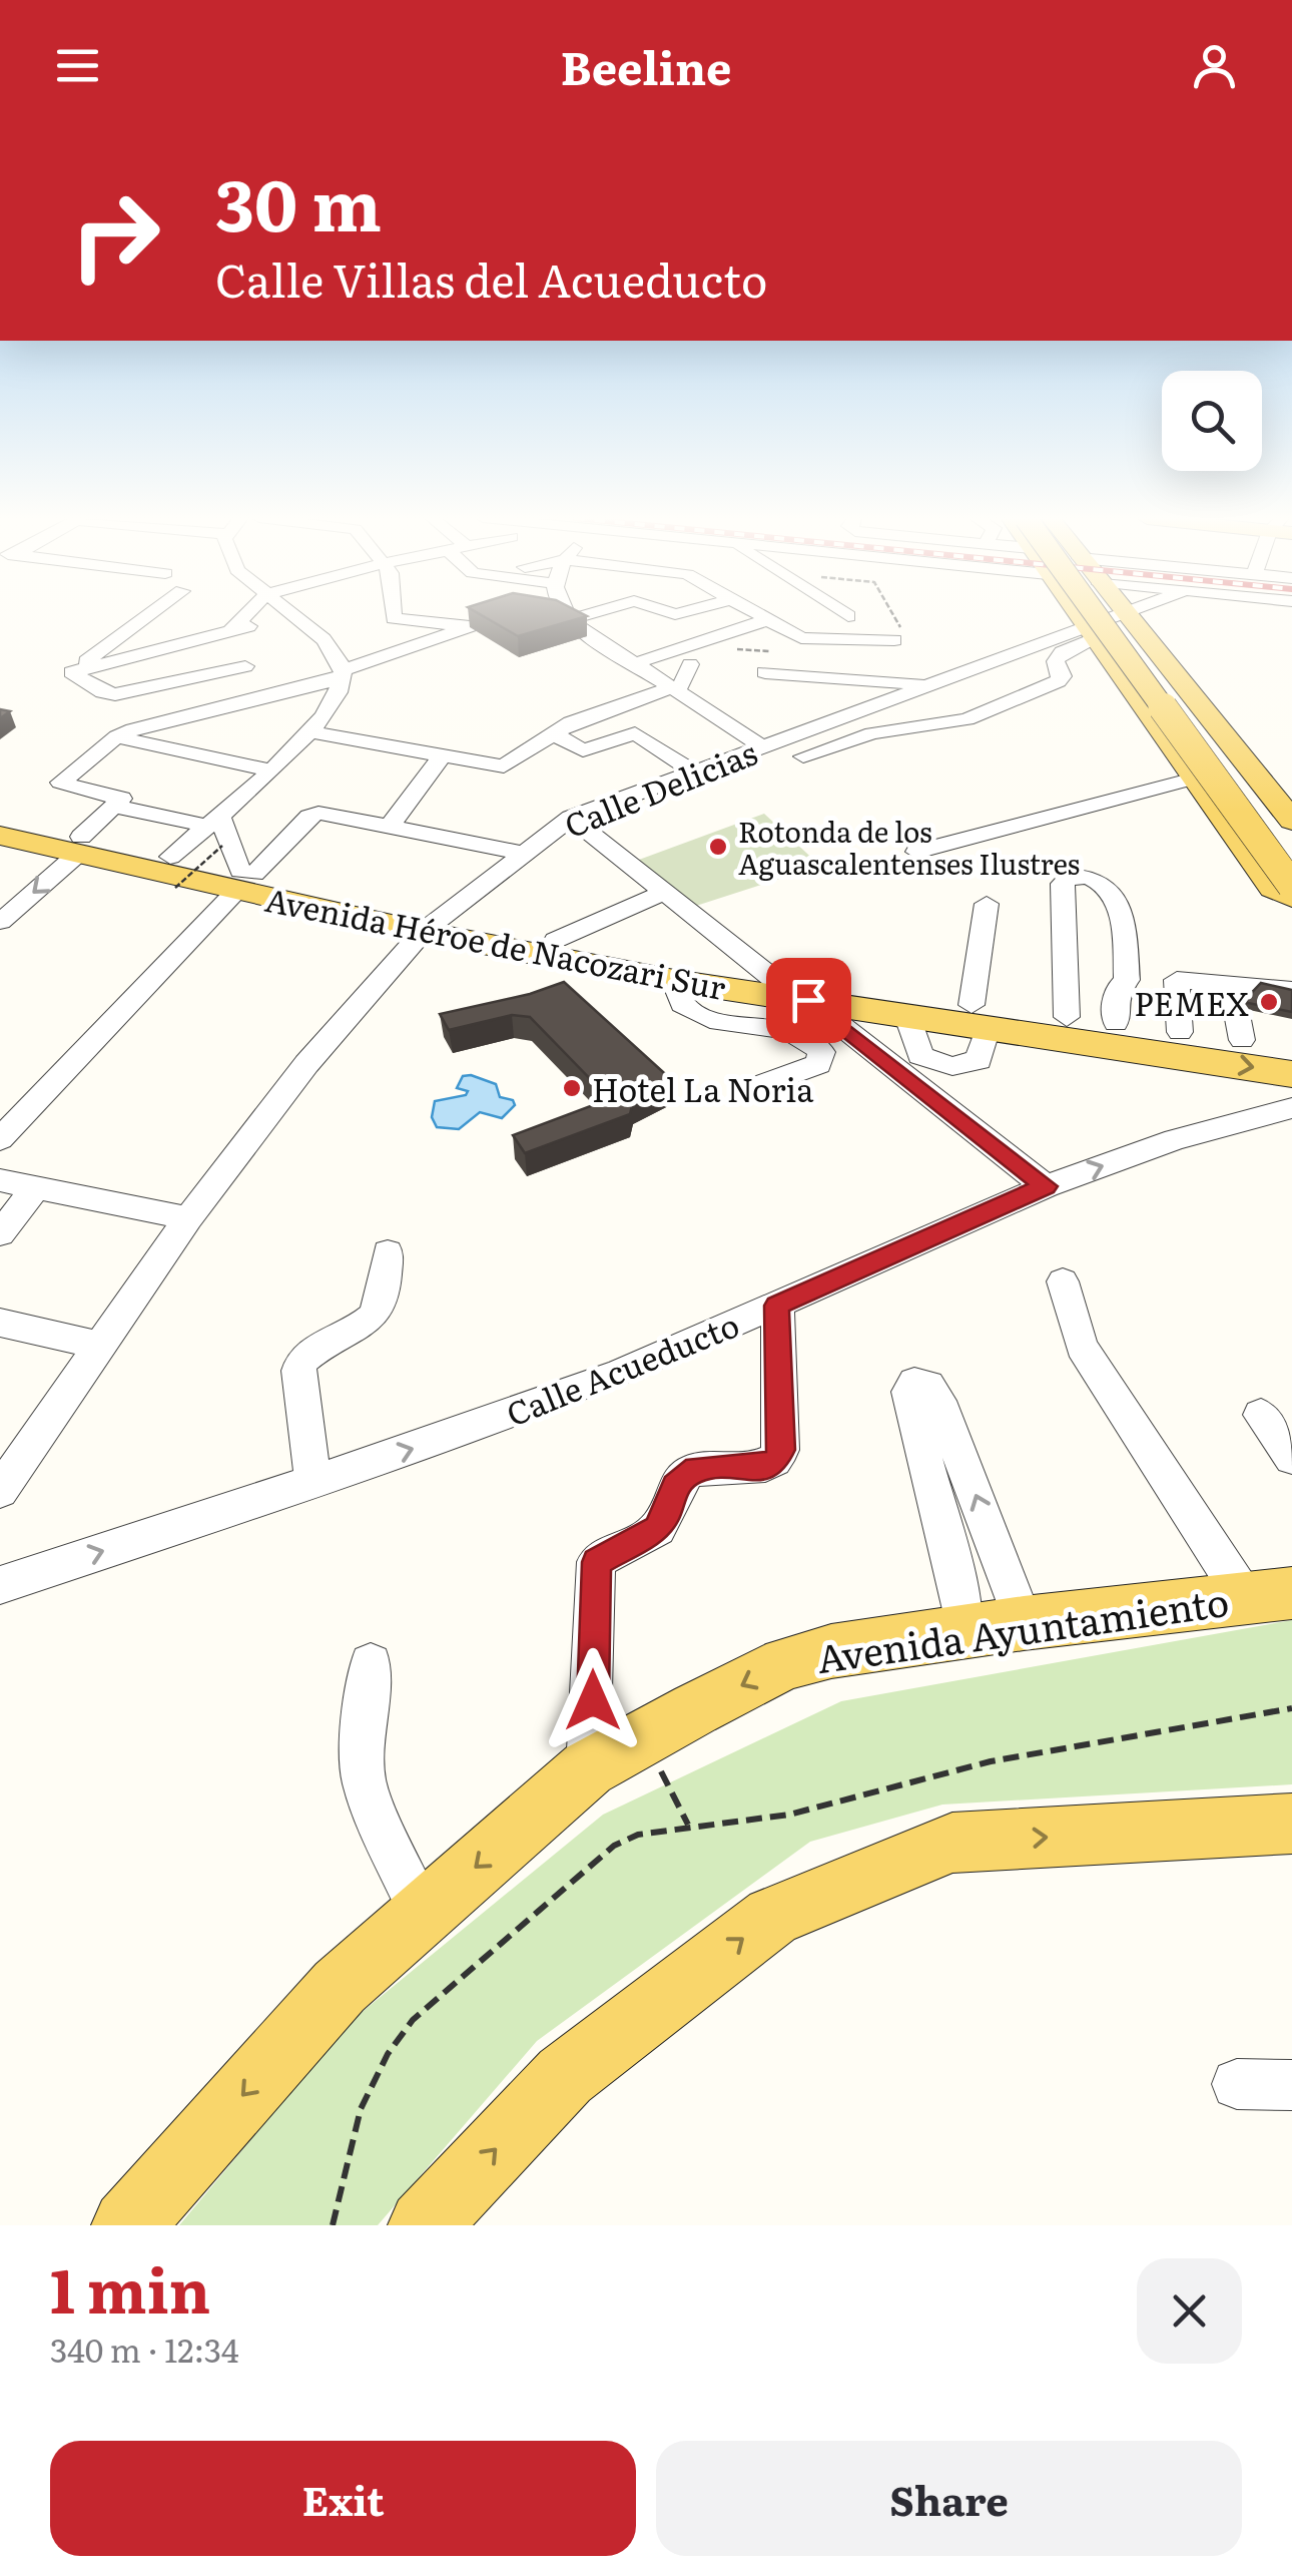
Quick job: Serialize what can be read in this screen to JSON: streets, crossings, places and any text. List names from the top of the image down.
{
  "streets": {
    "main road": ["Avenida Héroe de Nacozari Sur", "Avenida Ayuntamiento"],
    "street": ["Calle Delicias", "Calle Acueducto"]
  },
  "crossings": [
    ["Calle Delicias", "Avenida Héroe de Nacozari Sur"]
  ],
  "one_way": ["Calle Acueducto"],
  "places": ["Rotonda de los Aguascalentenses Ilustres", "PEMEX", "Hotel La Noria"],
  "page": {
    "header": "Beeline",
    "turn": ["30 m", "Calle Villas del Acueducto"],
    "heading": ["1 min", "340 m · 12:34"],
    "buttons": ["Exit", "Share"]
  }
}
